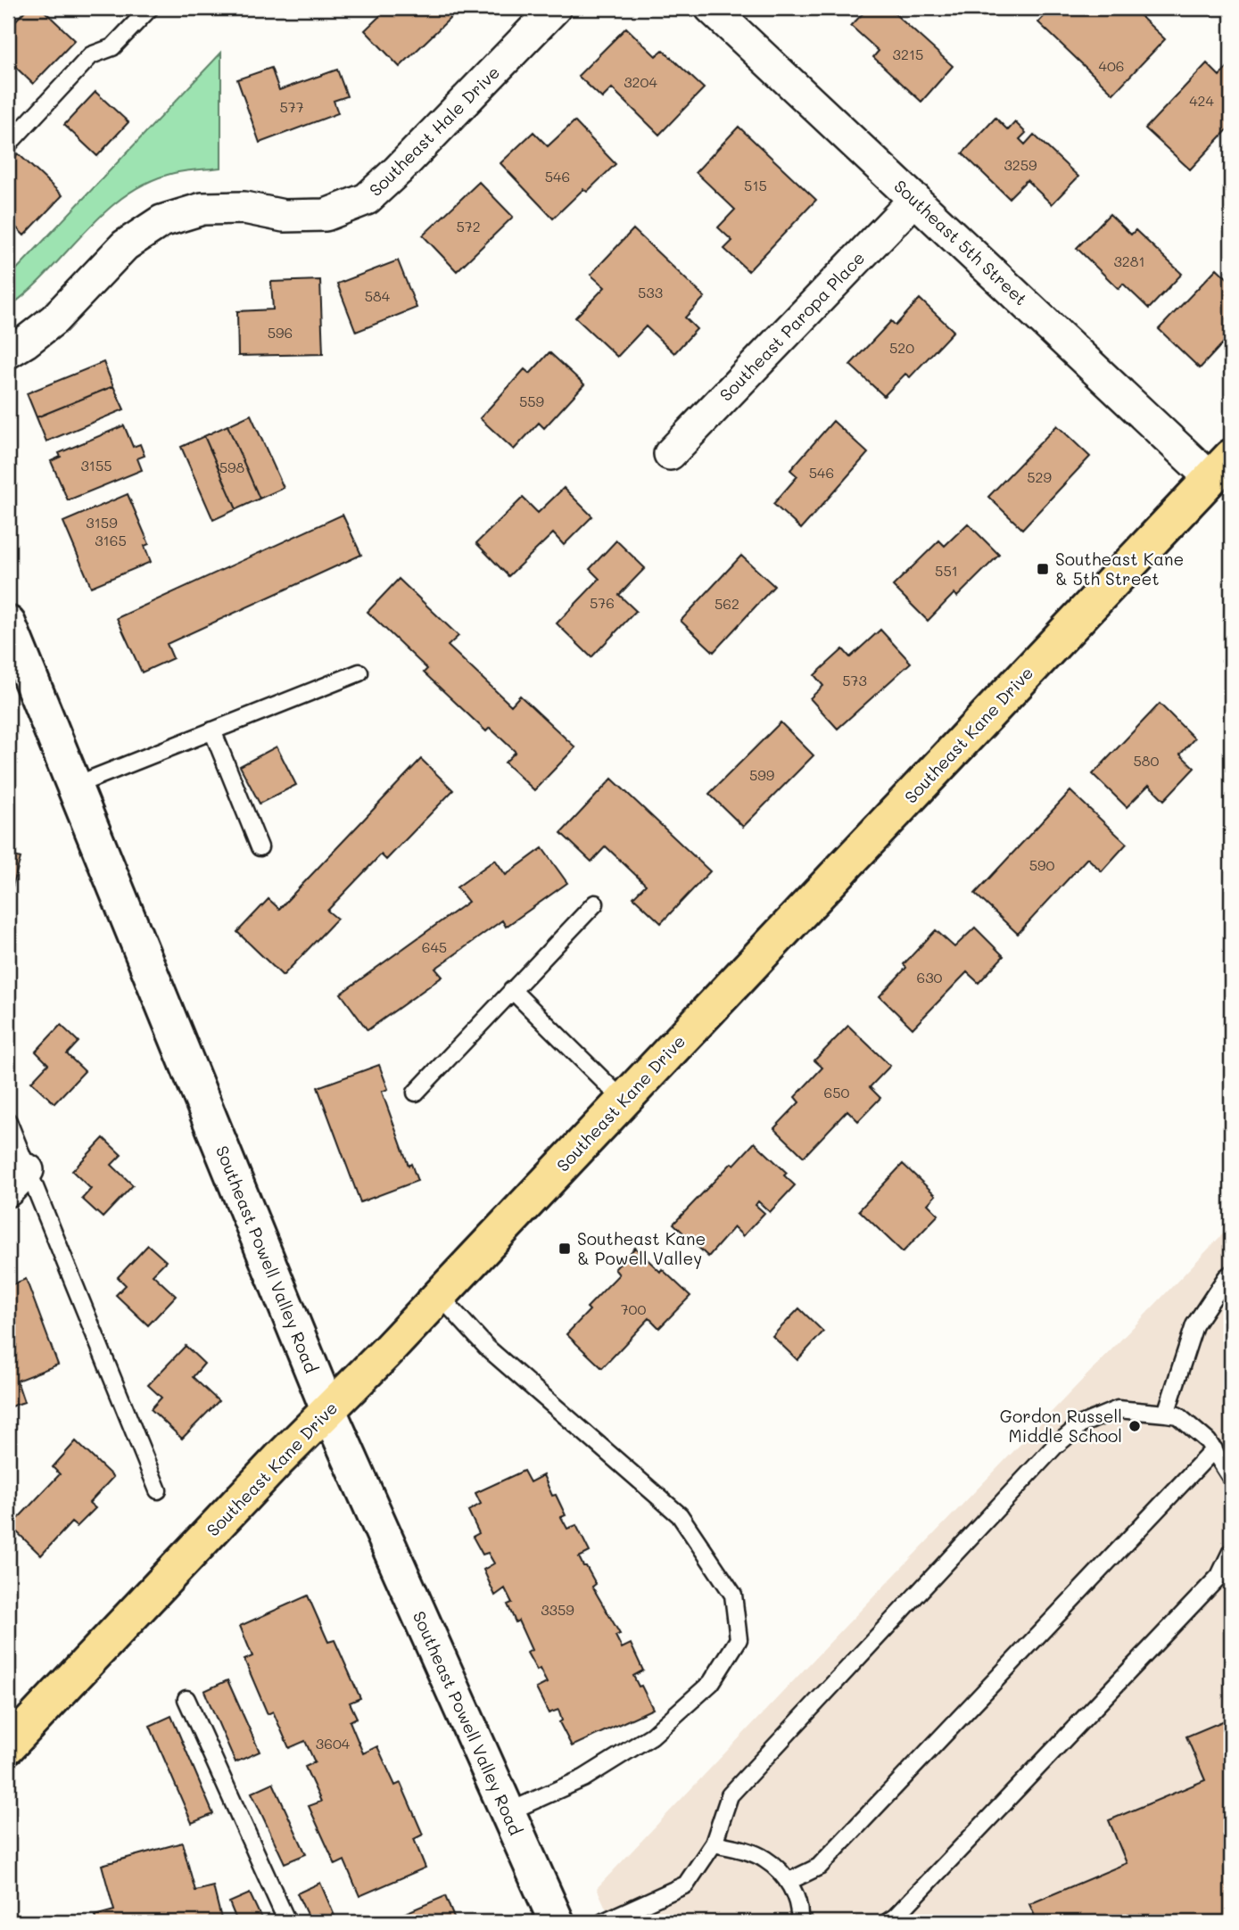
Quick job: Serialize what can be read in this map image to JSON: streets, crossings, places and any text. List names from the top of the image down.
{
  "streets": {
    "main road": ["Southeast Kane Drive", "Southeast Powell Valley Road"],
    "street": ["Southeast Hale Drive", "Southeast 5th Street", "Southeast Paropa Place"]
  },
  "crossings": [
    ["Southeast 5th Street", "Southeast Paropa Place"],
    ["Southeast 5th Street", "Southeast Kane Drive"],
    ["Southeast Kane Drive", "Southeast Powell Valley Road"]
  ],
  "places": {
    "transit": ["Southeast Kane & 5th Street", "Southeast Kane & Powell Valley"],
    "other": ["Gordon Russell Middle School"]
  },
  "house_numbers": [
    "3215",
    "406",
    "3204",
    "424",
    "577",
    "3259",
    "546",
    "515",
    "572",
    "3281",
    "533",
    "584",
    "596",
    "520",
    "559",
    "3155",
    "598",
    "546",
    "529",
    "3159",
    "3165",
    "551",
    "576",
    "562",
    "573",
    "580",
    "599",
    "590",
    "645",
    "630",
    "650",
    "700",
    "3359",
    "3604"
  ]
}
